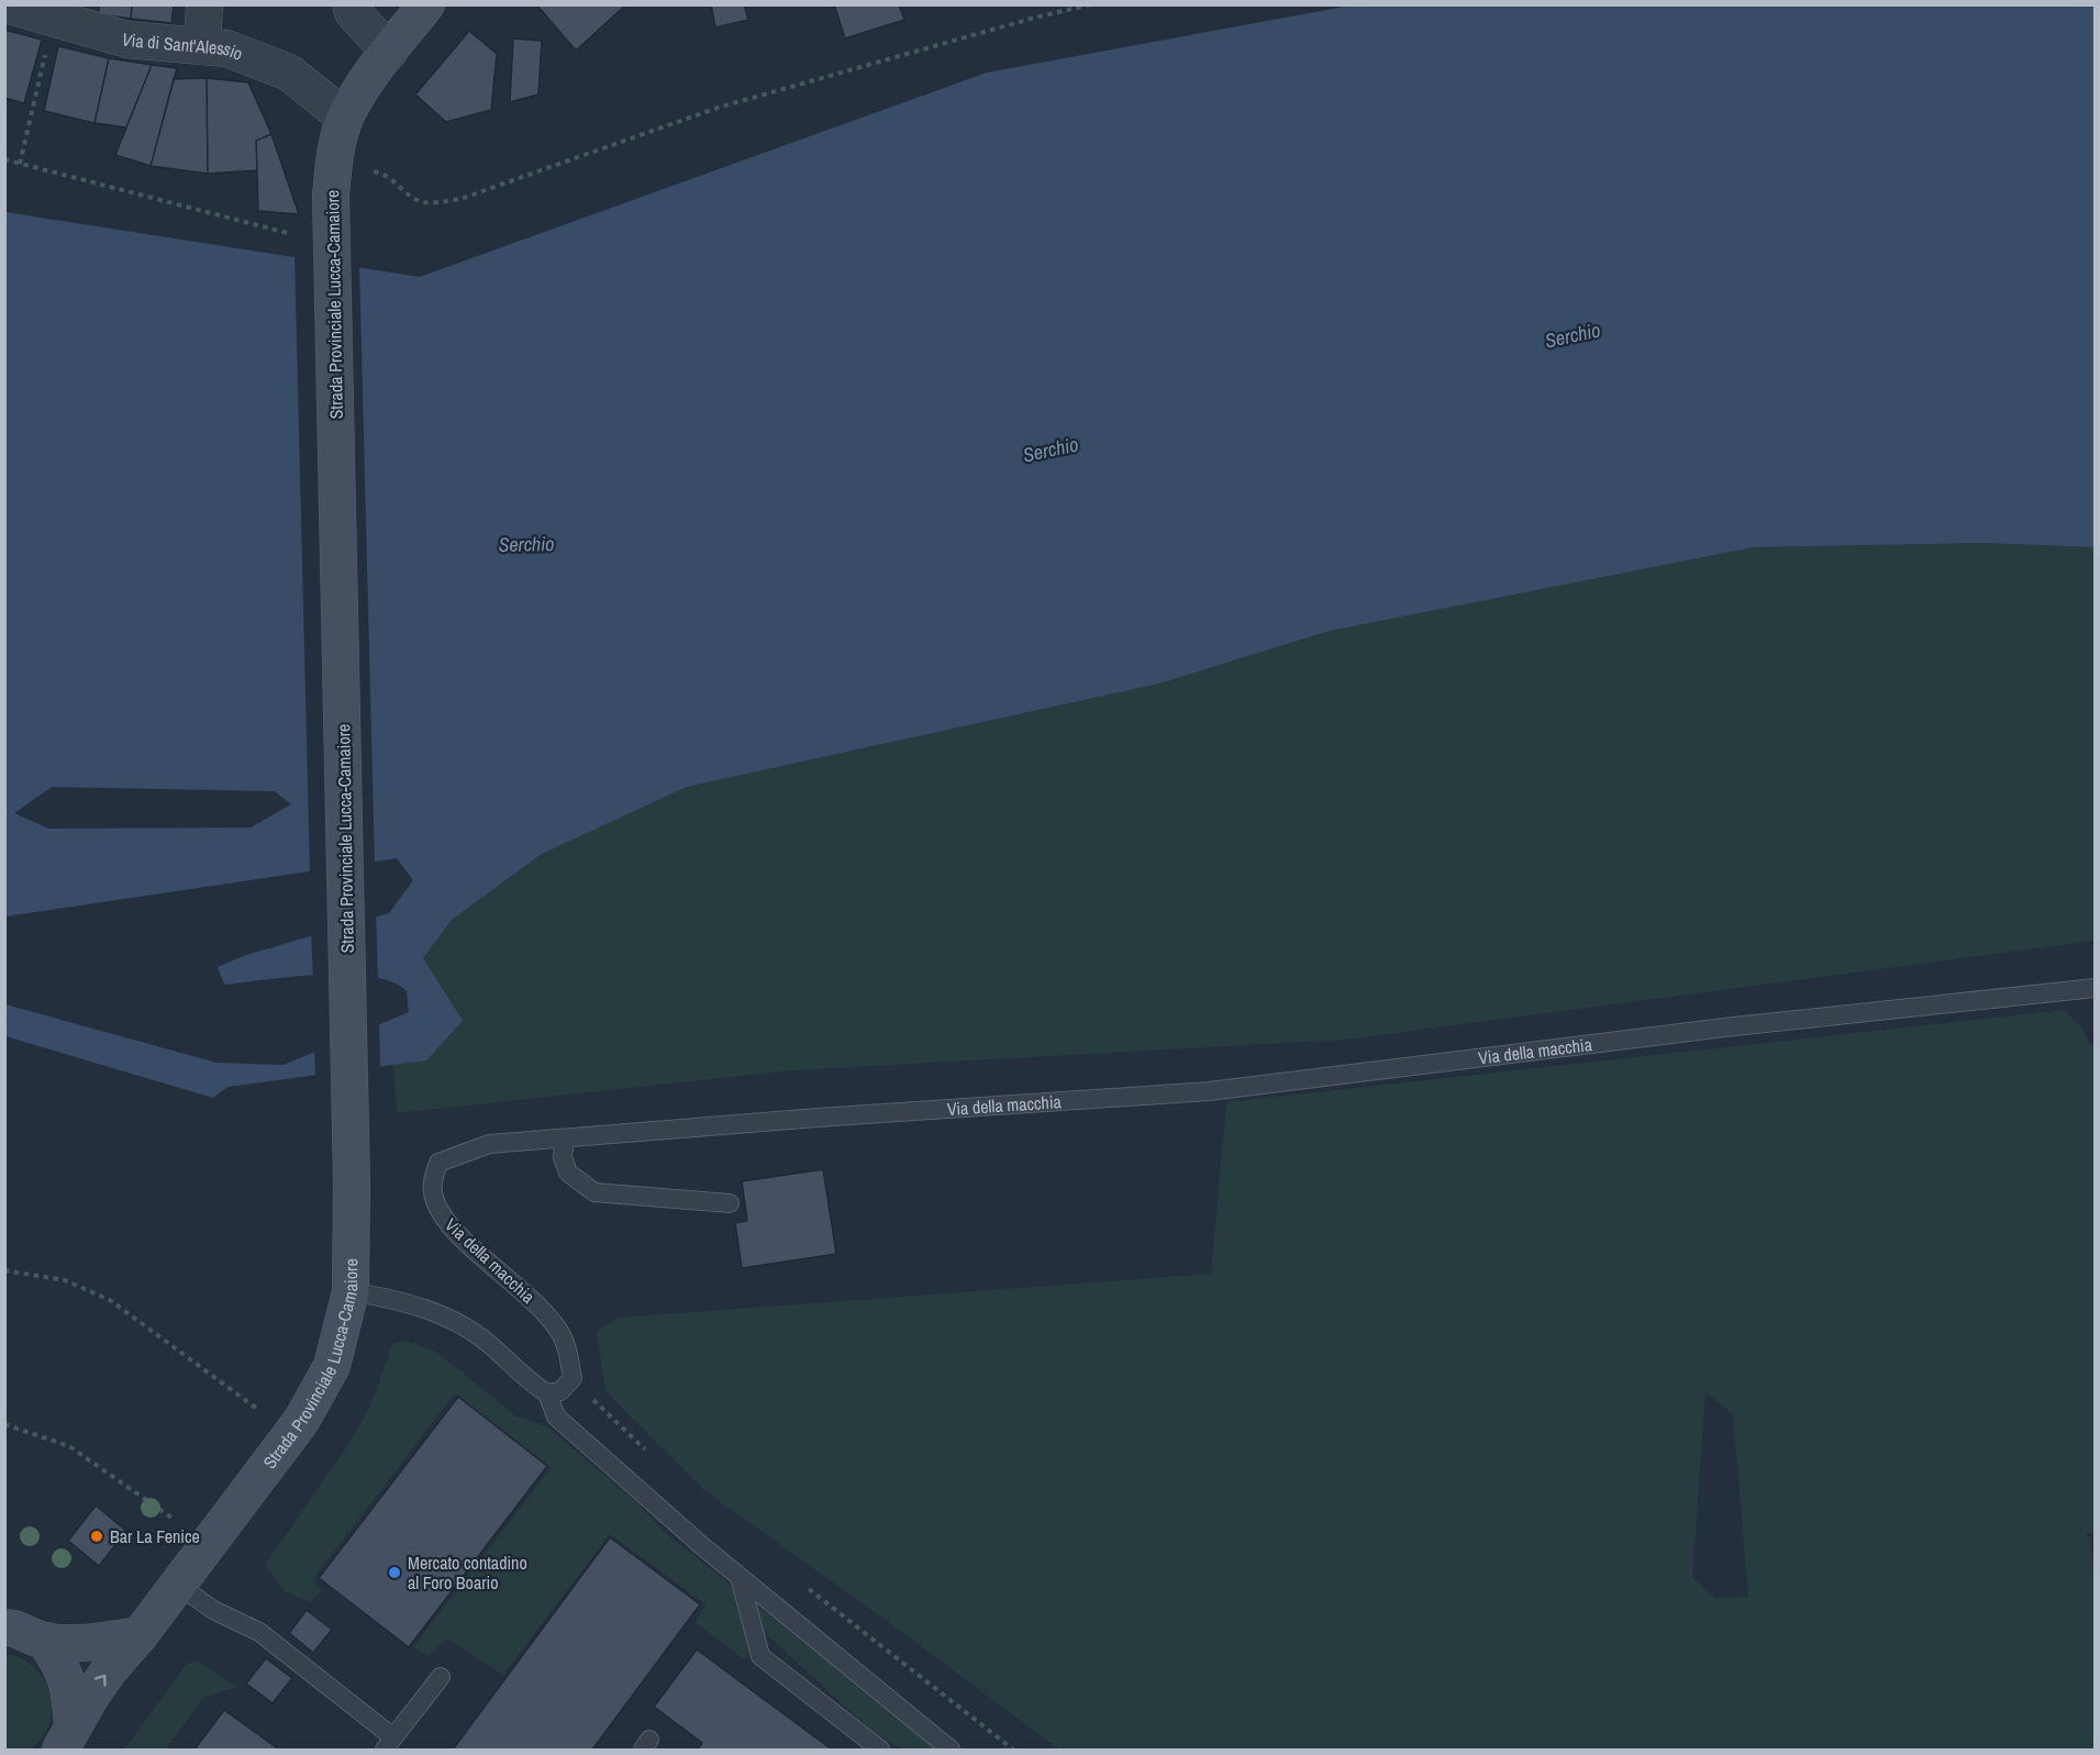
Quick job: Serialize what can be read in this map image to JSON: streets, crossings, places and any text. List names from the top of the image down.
{
  "streets": {
    "main road": ["Strada Provinciale Lucca-Camaiore"],
    "street": ["Via di Sant'Alessio"],
    "lane": ["Via della macchia"]
  },
  "crossings": [
    ["Via di Sant'Alessio", "Strada Provinciale Lucca-Camaiore"]
  ],
  "water": ["Serchio"],
  "places": ["Bar La Fenice", "Mercato contadino al Foro Boario"]
}
